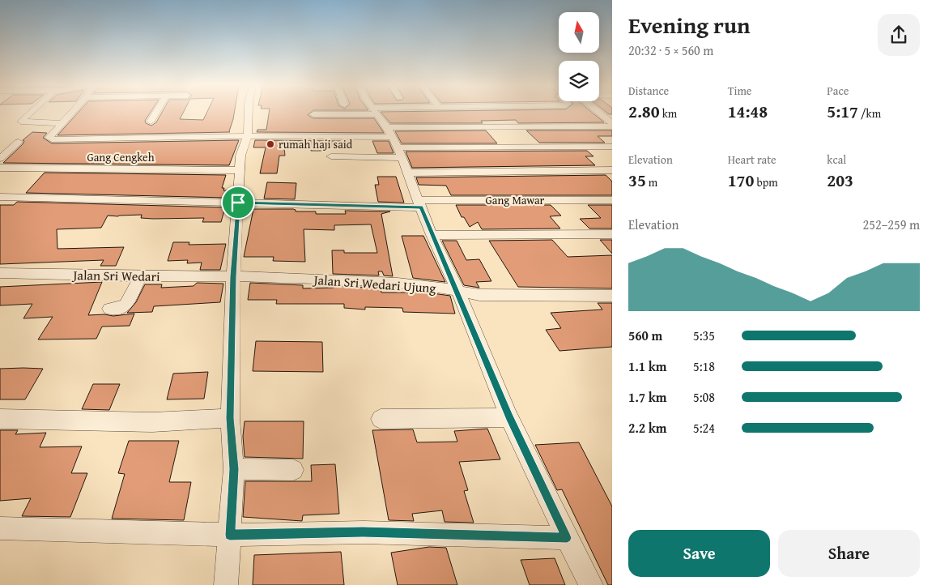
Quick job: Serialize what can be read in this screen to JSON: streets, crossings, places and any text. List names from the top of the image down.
{
  "streets": {
    "street": [
      "Gang Cengkeh",
      "Gang Mawar",
      "Jalan Sri Wedari",
      "Jalan Sri Wedari Ujung"
    ]
  },
  "crossings": [
    ["Jalan Sri Wedari", "Jalan Sri Wedari Ujung"]
  ],
  "places": ["rumah haji said"],
  "north": "top",
  "page": {
    "heading": ["Evening run", "20:32 · 5 × 560 m"],
    "stats": [
      ["Distance", "2.80 km"],
      ["Time", "14:48"],
      ["Pace", "5:17 /km"],
      ["Elevation", "35 m"],
      ["Heart rate", "170 bpm"],
      ["kcal", "203"]
    ],
    "chart": ["Elevation", "252–259 m"],
    "list": [
      {
        "name": "560 m",
        "note": "5:35"
      },
      {
        "name": "1.1 km",
        "note": "5:18"
      },
      {
        "name": "1.7 km",
        "note": "5:08"
      },
      {
        "name": "2.2 km",
        "note": "5:24"
      }
    ],
    "buttons": ["Save", "Share"]
  }
}
